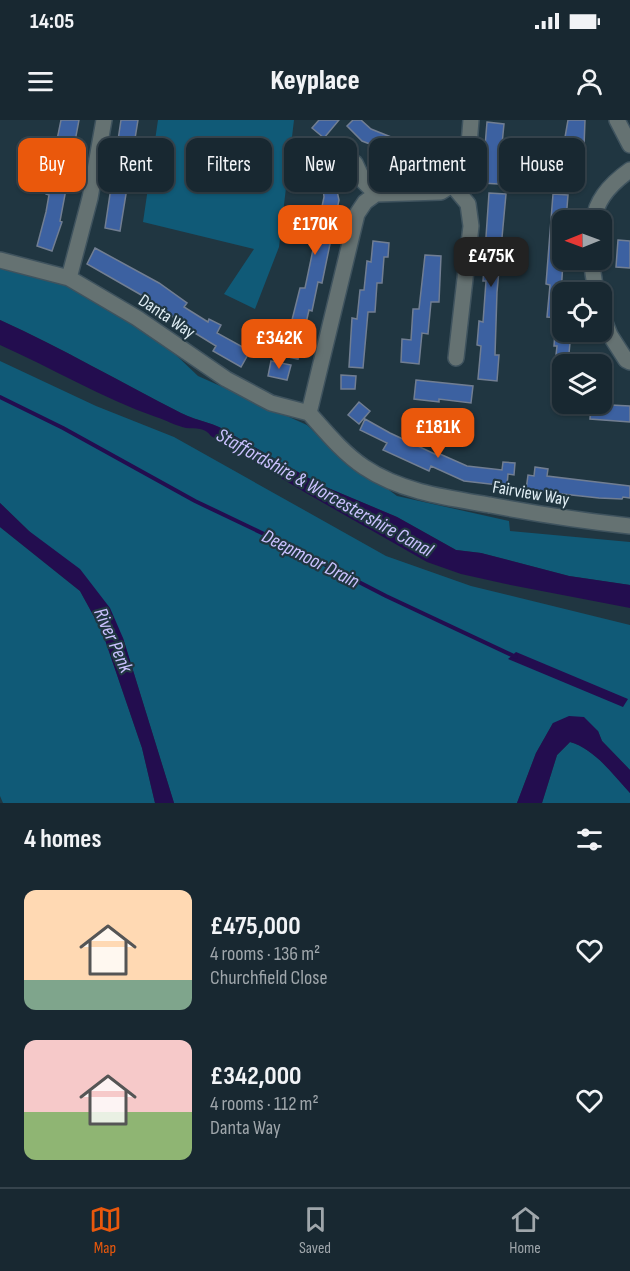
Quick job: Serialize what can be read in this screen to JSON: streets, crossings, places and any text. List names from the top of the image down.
{
  "streets": {
    "street": ["Danta Way", "Fairview Way"]
  },
  "crossings": [
    ["Danta Way", "Fairview Way"]
  ],
  "water": ["Staffordshire & Worcestershire Canal", "Deepmoor Drain", "River Penk"],
  "north": "left",
  "page": {
    "status": "14:05",
    "header": "Keyplace",
    "chip": [
      "Buy",
      "Rent",
      "Filters",
      "New",
      "Apartment",
      "House"
    ],
    "price": [
      "£170K",
      "£475K",
      "£342K",
      "£181K"
    ],
    "heading": "4 homes",
    "list": [
      {
        "name": "£475,000",
        "note": "4 rooms · 136 m² · Churchfield Close"
      },
      {
        "name": "£342,000",
        "note": "4 rooms · 112 m² · Danta Way"
      }
    ],
    "tabs": ["Map", "Saved", "Home"]
  }
}
